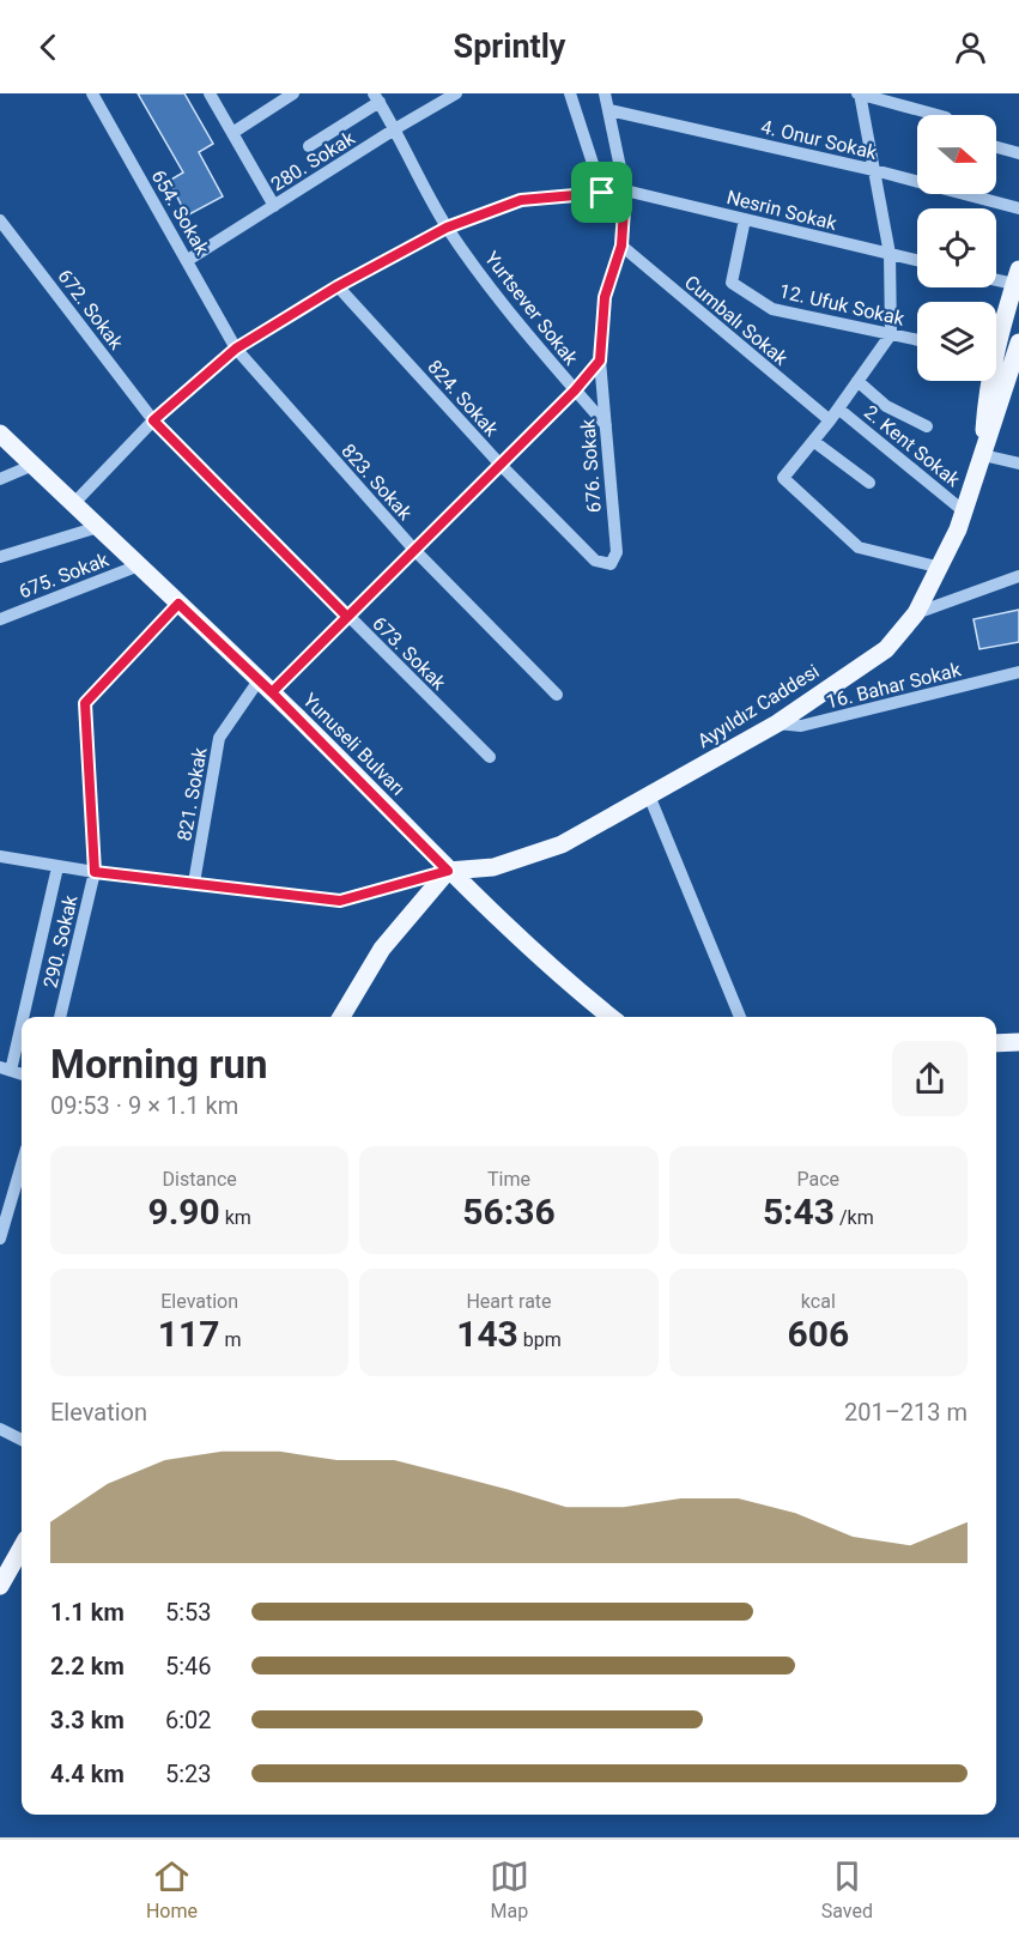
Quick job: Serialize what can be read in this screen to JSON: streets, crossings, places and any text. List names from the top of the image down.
{
  "streets": {
    "main road": ["Ayyıldız Caddesi", "Yunuseli Bulvarı"],
    "street": [
      "4. Onur Sokak",
      "280. Sokak",
      "Nesrin Sokak",
      "654. Sokak",
      "12. Ufuk Sokak",
      "Yurtsever Sokak",
      "672. Sokak",
      "Cumbalı Sokak",
      "824. Sokak",
      "2. Kent Sokak",
      "676. Sokak",
      "823. Sokak",
      "675. Sokak",
      "673. Sokak",
      "16. Bahar Sokak",
      "821. Sokak",
      "290. Sokak"
    ]
  },
  "crossings": [
    ["4. Onur Sokak", "676. Sokak"],
    ["280. Sokak", "654. Sokak"],
    ["280. Sokak", "Yurtsever Sokak"],
    ["Nesrin Sokak", "654. Sokak"],
    ["Nesrin Sokak", "12. Ufuk Sokak"],
    ["Nesrin Sokak", "Yurtsever Sokak"],
    ["Nesrin Sokak", "672. Sokak"],
    ["Nesrin Sokak", "824. Sokak"],
    ["Nesrin Sokak", "676. Sokak"],
    ["Nesrin Sokak", "823. Sokak"],
    ["Nesrin Sokak", "673. Sokak"],
    ["Nesrin Sokak", "Yunuseli Bulvarı"],
    ["654. Sokak", "823. Sokak"],
    ["Yurtsever Sokak", "676. Sokak"],
    ["Yurtsever Sokak", "821. Sokak"],
    ["672. Sokak", "673. Sokak"],
    ["Cumbalı Sokak", "676. Sokak"],
    ["824. Sokak", "676. Sokak"],
    ["824. Sokak", "821. Sokak"],
    ["2. Kent Sokak", "Ayyıldız Caddesi"],
    ["676. Sokak", "821. Sokak"],
    ["823. Sokak", "821. Sokak"],
    ["675. Sokak", "Yunuseli Bulvarı"],
    ["673. Sokak", "821. Sokak"],
    ["16. Bahar Sokak", "Ayyıldız Caddesi"],
    ["Ayyıldız Caddesi", "Yunuseli Bulvarı"],
    ["Yunuseli Bulvarı", "821. Sokak"],
    ["Yunuseli Bulvarı", "290. Sokak"]
  ],
  "north": "right",
  "page": {
    "header": "Sprintly",
    "heading": ["Morning run", "09:53 · 9 × 1.1 km"],
    "stats": [
      ["Distance", "9.90 km"],
      ["Time", "56:36"],
      ["Pace", "5:43 /km"],
      ["Elevation", "117 m"],
      ["Heart rate", "143 bpm"],
      ["kcal", "606"]
    ],
    "chart": ["Elevation", "201–213 m"],
    "list": [
      {
        "name": "1.1 km",
        "note": "5:53"
      },
      {
        "name": "2.2 km",
        "note": "5:46"
      },
      {
        "name": "3.3 km",
        "note": "6:02"
      },
      {
        "name": "4.4 km",
        "note": "5:23"
      }
    ],
    "tabs": ["Home", "Map", "Saved"]
  }
}
